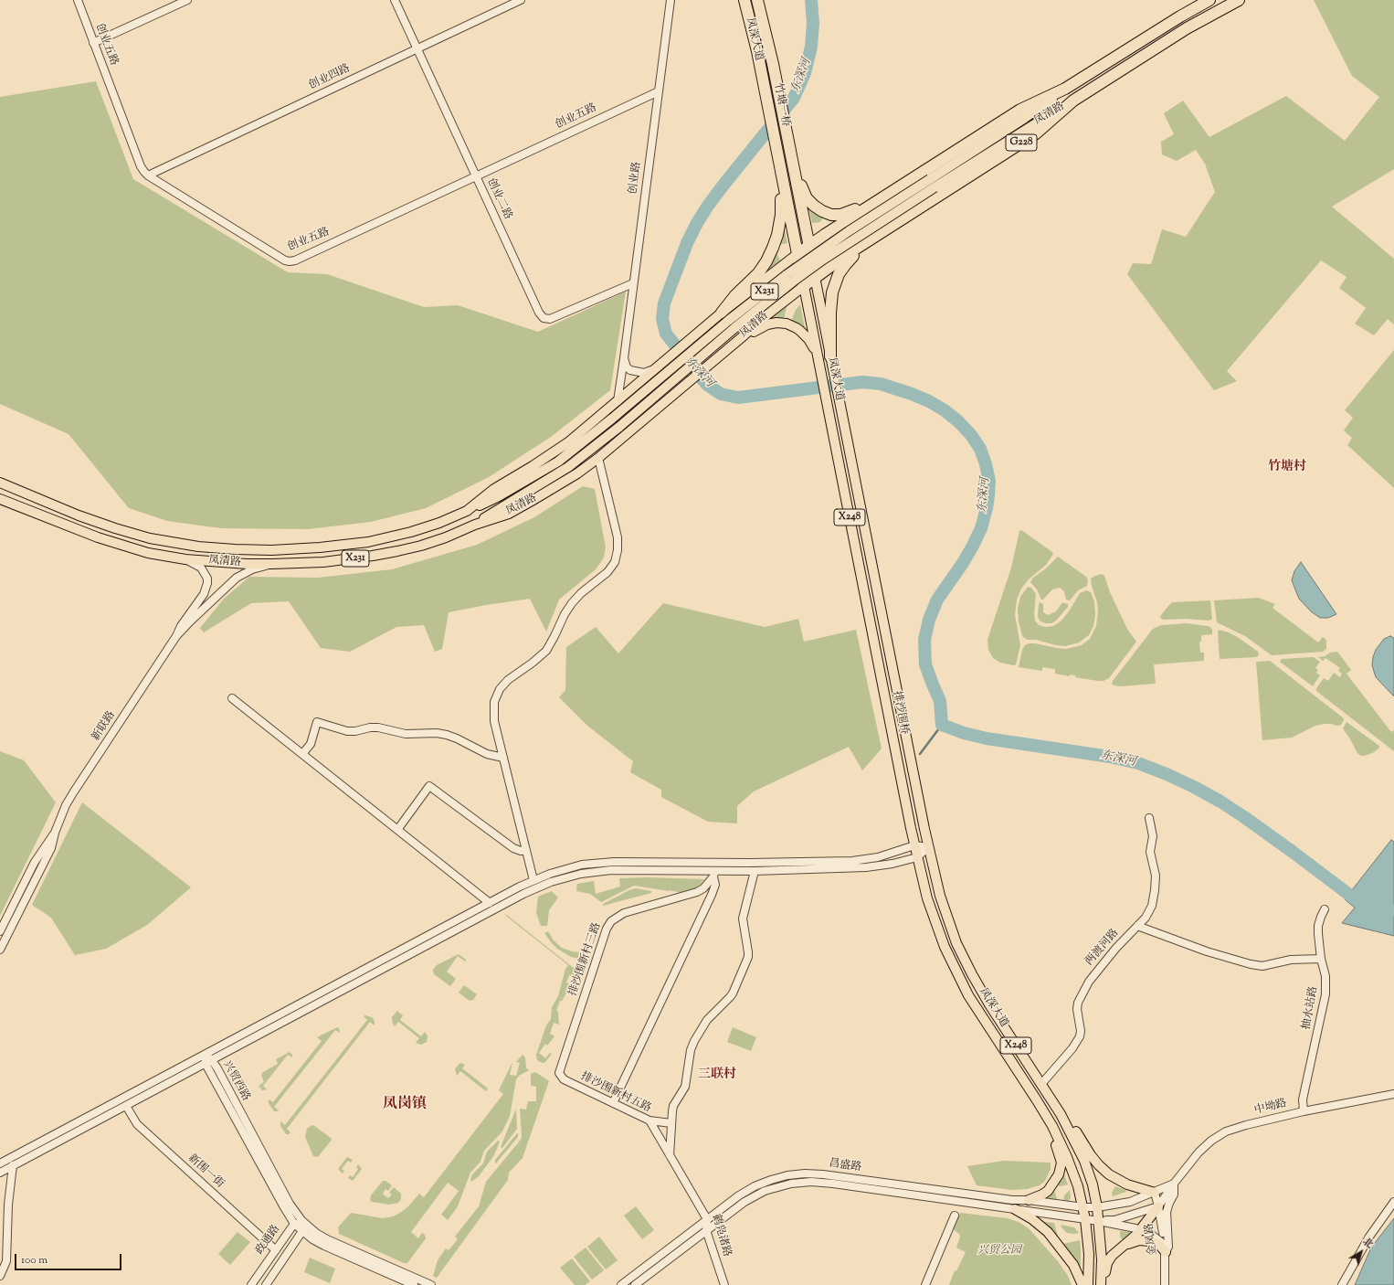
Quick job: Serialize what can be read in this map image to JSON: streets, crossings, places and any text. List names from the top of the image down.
{
  "streets": {
    "highway": [
      "凤深大道",
      "竹塘一桥",
      "凤清路",
      "G228"
    ],
    "main road": ["X231", "X248", "排沙围桥"],
    "street": [
      "创业五路",
      "创业四路",
      "创业路",
      "创业二路",
      "新联路",
      "两渡河路",
      "排沙围新村三路",
      "抽水站路",
      "兴贸西路",
      "排沙围新村五路",
      "中坳路",
      "昌盛路",
      "新围一街",
      "鹤凫渚路",
      "金凤路",
      "政通路"
    ]
  },
  "crossings": [
    ["凤深大道", "竹塘一桥"],
    ["凤深大道", "凤清路"],
    ["凤深大道", "G228"],
    ["凤深大道", "排沙围桥"],
    ["凤深大道", "两渡河路"],
    ["凤深大道", "昌盛路"],
    ["创业五路", "创业四路"],
    ["创业五路", "创业路"],
    ["创业五路", "创业二路"],
    ["创业四路", "创业二路"],
    ["竹塘一桥", "G228"],
    ["凤清路", "G228"],
    ["凤清路", "创业路"],
    ["凤清路", "新联路"],
    ["创业路", "创业二路"],
    ["排沙围新村三路", "排沙围新村五路"],
    ["抽水站路", "中坳路"],
    ["兴贸西路", "政通路"],
    ["排沙围新村五路", "鹤凫渚路"],
    ["中坳路", "昌盛路"],
    ["中坳路", "金凤路"],
    ["昌盛路", "鹤凫渚路"],
    ["昌盛路", "金凤路"],
    ["新围一街", "政通路"]
  ],
  "districts": ["竹塘村", "三联村", "凤岗镇"],
  "water": ["东深河"],
  "parks": ["兴贸公园"],
  "scale_bar": "100 m",
  "north": "top right"
}
